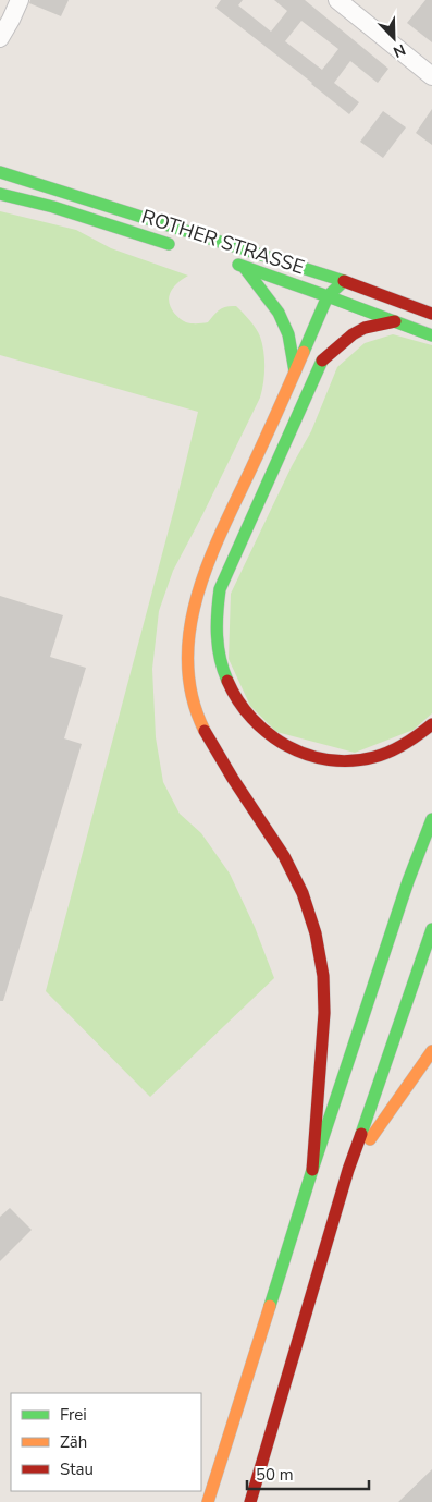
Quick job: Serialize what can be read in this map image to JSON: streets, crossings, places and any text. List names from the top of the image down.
{
  "streets": {
    "main road": ["ROTHER STRASSE"]
  },
  "legend": ["Frei", "Zäh", "Stau"],
  "scale_bar": "50 m",
  "north": "bottom right"
}
